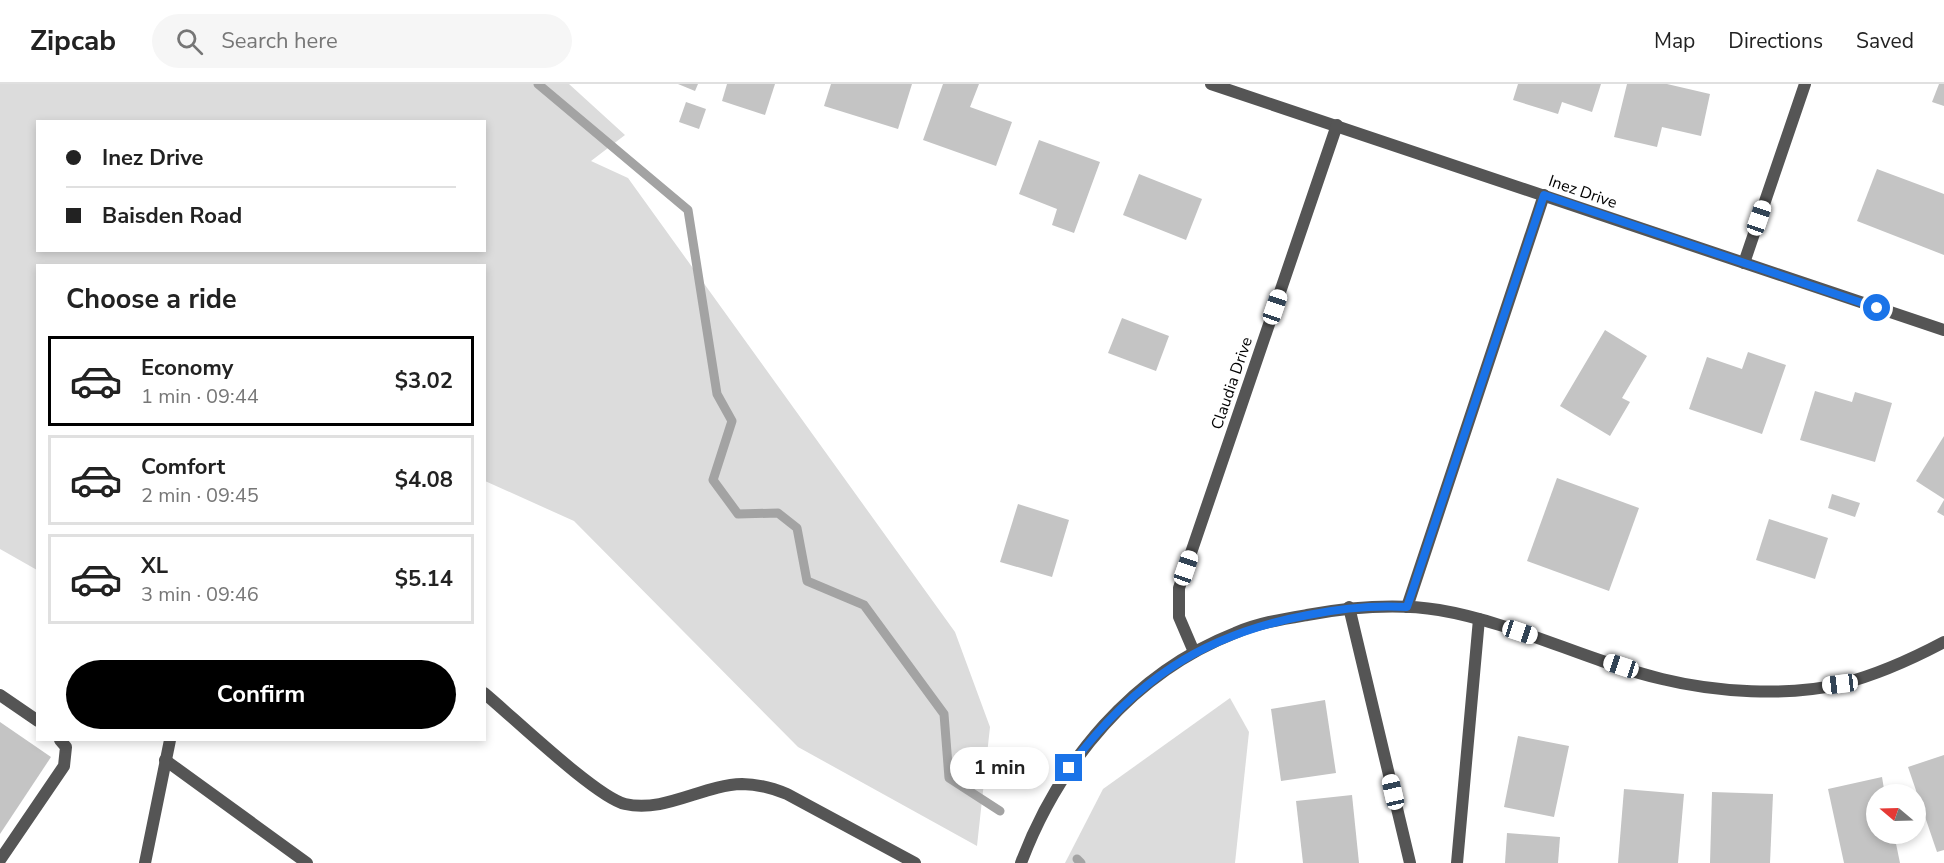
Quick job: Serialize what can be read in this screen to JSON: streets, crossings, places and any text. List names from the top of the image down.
{
  "streets": {
    "street": ["Inez Drive", "Claudia Drive"]
  },
  "crossings": [
    ["Inez Drive", "Claudia Drive"]
  ],
  "north": "left",
  "page": {
    "header": "Zipcab",
    "search": "Search here",
    "nav": ["Map", "Directions", "Saved"],
    "banner": ["Inez Drive", "Baisden Road"],
    "heading": "Choose a ride",
    "list": [
      {
        "name": "Economy",
        "note": "1 min · 09:44",
        "value": "$3.02"
      },
      {
        "name": "Comfort",
        "note": "2 min · 09:45",
        "value": "$4.08"
      },
      {
        "name": "XL",
        "note": "3 min · 09:46",
        "value": "$5.14"
      }
    ],
    "buttons": "Confirm",
    "bubble": "1 min"
  }
}
